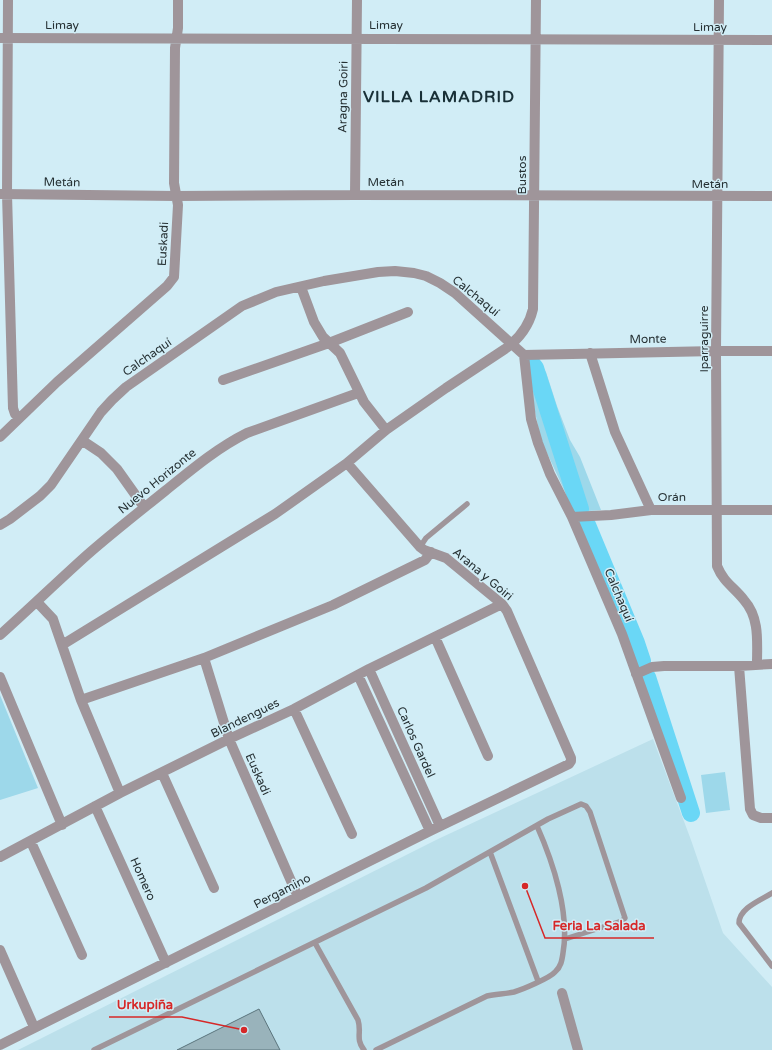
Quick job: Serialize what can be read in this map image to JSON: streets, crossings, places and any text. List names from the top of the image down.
{
  "streets": {
    "street": [
      "Limay",
      "Aragna Goiri",
      "Bustos",
      "Metán",
      "Euskadi",
      "Calchaquí",
      "Monte",
      "Iparraguirre",
      "Nuevo Horizonte",
      "Orán",
      "Arana y Goiri",
      "Blandengues",
      "Carlos Gardel",
      "Homero",
      "Pergamino"
    ]
  },
  "crossings": [
    ["Limay", "Aragna Goiri"],
    ["Limay", "Bustos"],
    ["Limay", "Euskadi"],
    ["Limay", "Iparraguirre"],
    ["Aragna Goiri", "Metán"],
    ["Bustos", "Metán"],
    ["Bustos", "Calchaquí"],
    ["Bustos", "Arana y Goiri"],
    ["Metán", "Euskadi"],
    ["Metán", "Iparraguirre"],
    ["Euskadi", "Blandengues"],
    ["Euskadi", "Pergamino"],
    ["Calchaquí", "Monte"],
    ["Calchaquí", "Orán"],
    ["Monte", "Iparraguirre"],
    ["Iparraguirre", "Orán"],
    ["Arana y Goiri", "Blandengues"],
    ["Arana y Goiri", "Pergamino"],
    ["Blandengues", "Carlos Gardel"],
    ["Blandengues", "Homero"],
    ["Carlos Gardel", "Pergamino"],
    ["Homero", "Pergamino"]
  ],
  "districts": ["VILLA LAMADRID"],
  "places": ["Feria La Salada", "Urkupiña"]
}
